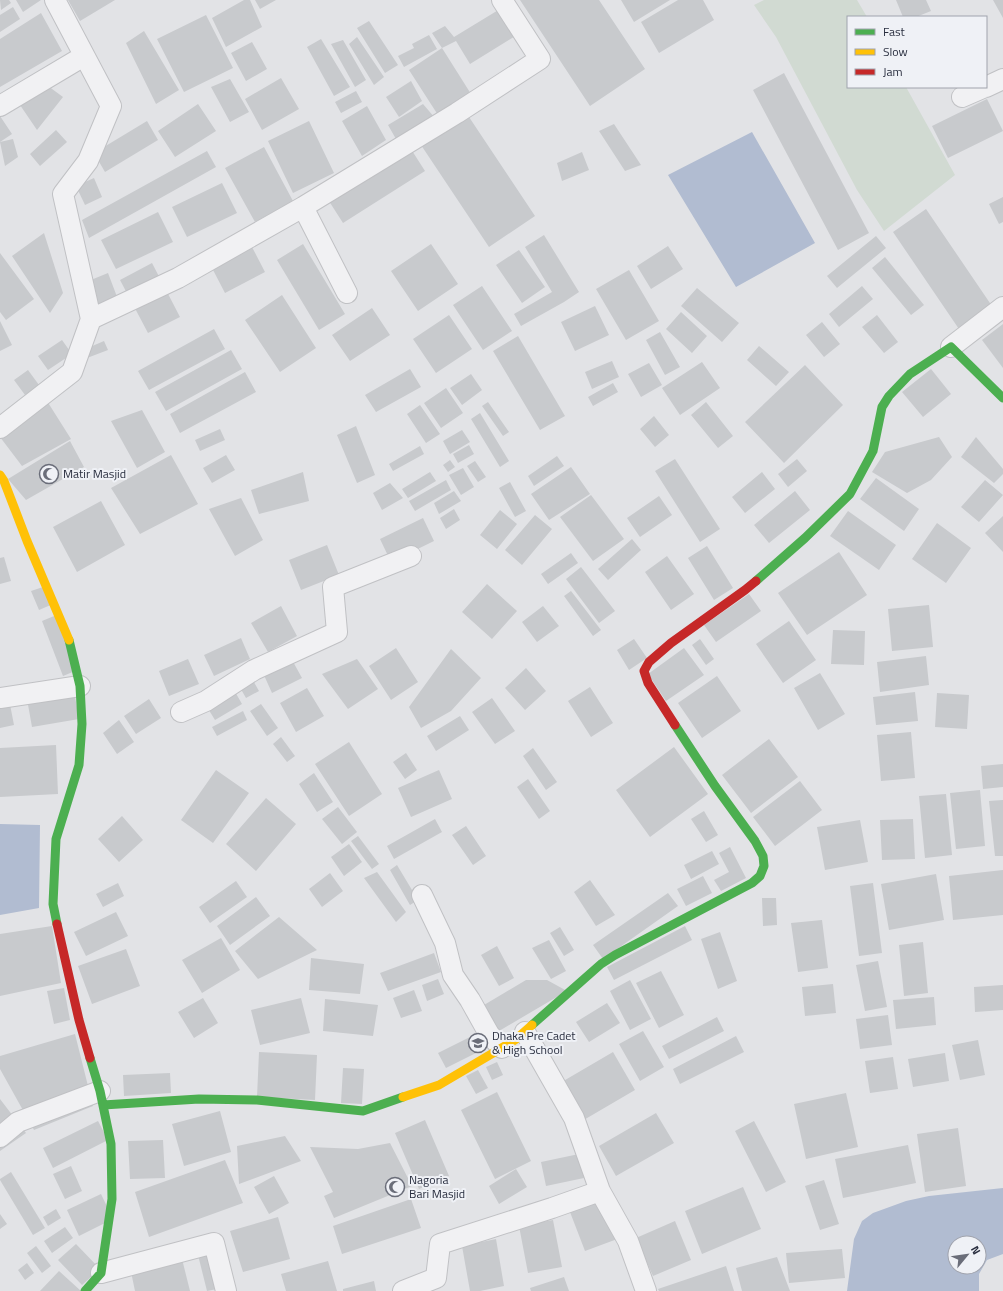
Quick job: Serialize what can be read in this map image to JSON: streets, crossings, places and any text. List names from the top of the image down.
{
  "places": {
    "mosque": ["Matir Masjid", "Nagoria Bari Masjid"],
    "school or university": ["Dhaka Pre Cadet & High School"]
  },
  "legend": ["Fast", "Slow", "Jam"],
  "north": "top right"
}
